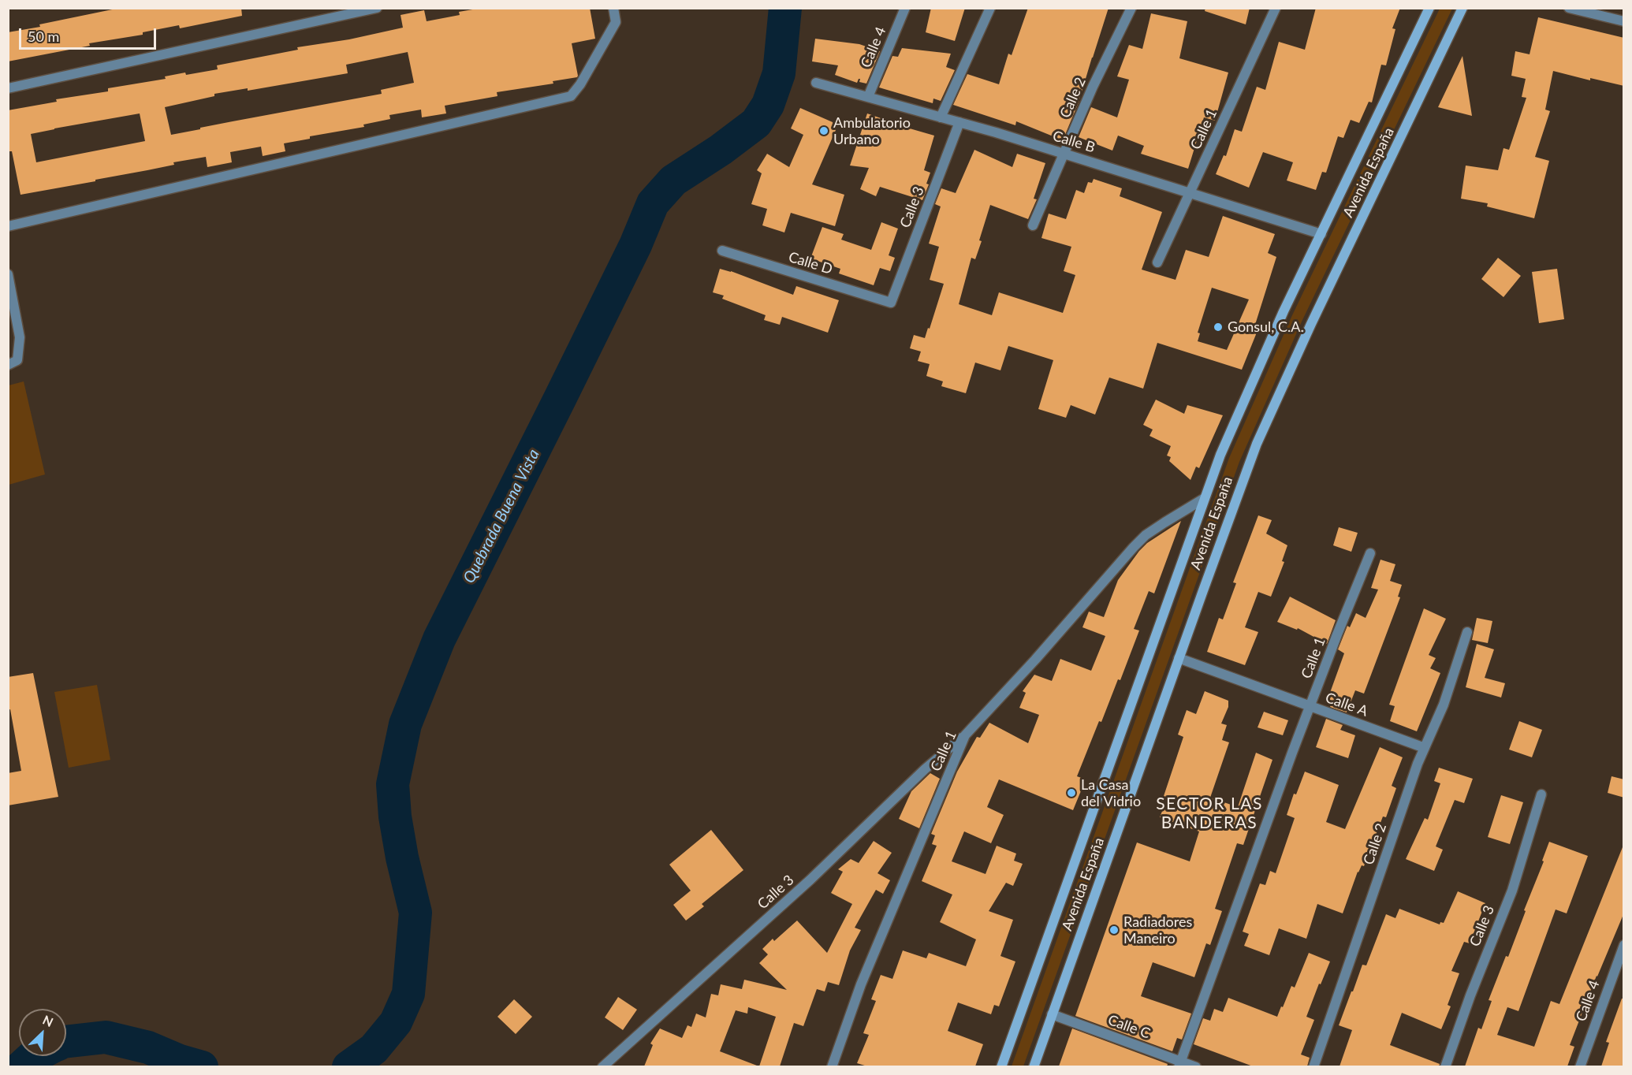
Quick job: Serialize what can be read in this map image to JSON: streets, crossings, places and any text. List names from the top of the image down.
{
  "streets": {
    "main road": ["Avenida España"],
    "street": [
      "Calle 4",
      "Calle 2",
      "Calle 1",
      "Calle B",
      "Calle 3",
      "Calle D",
      "Calle A",
      "Calle C"
    ]
  },
  "crossings": [
    ["Calle 4", "Calle B"],
    ["Calle 2", "Calle B"],
    ["Calle 2", "Calle A"],
    ["Calle 1", "Calle B"],
    ["Calle 1", "Avenida España"],
    ["Calle 1", "Calle 3"],
    ["Calle 1", "Calle A"],
    ["Calle 1", "Calle C"],
    ["Calle B", "Avenida España"],
    ["Calle B", "Calle 3"],
    ["Avenida España", "Calle A"],
    ["Avenida España", "Calle C"],
    ["Calle 3", "Calle D"]
  ],
  "districts": ["SECTOR LAS BANDERAS"],
  "water": ["Quebrada Buena Vista"],
  "places": [
    "Ambulatorio Urbano",
    "Gonsul, C.A.",
    "La Casa del Vidrio",
    "Radiadores Maneiro"
  ],
  "scale_bar": "50 m",
  "north": "top right"
}
